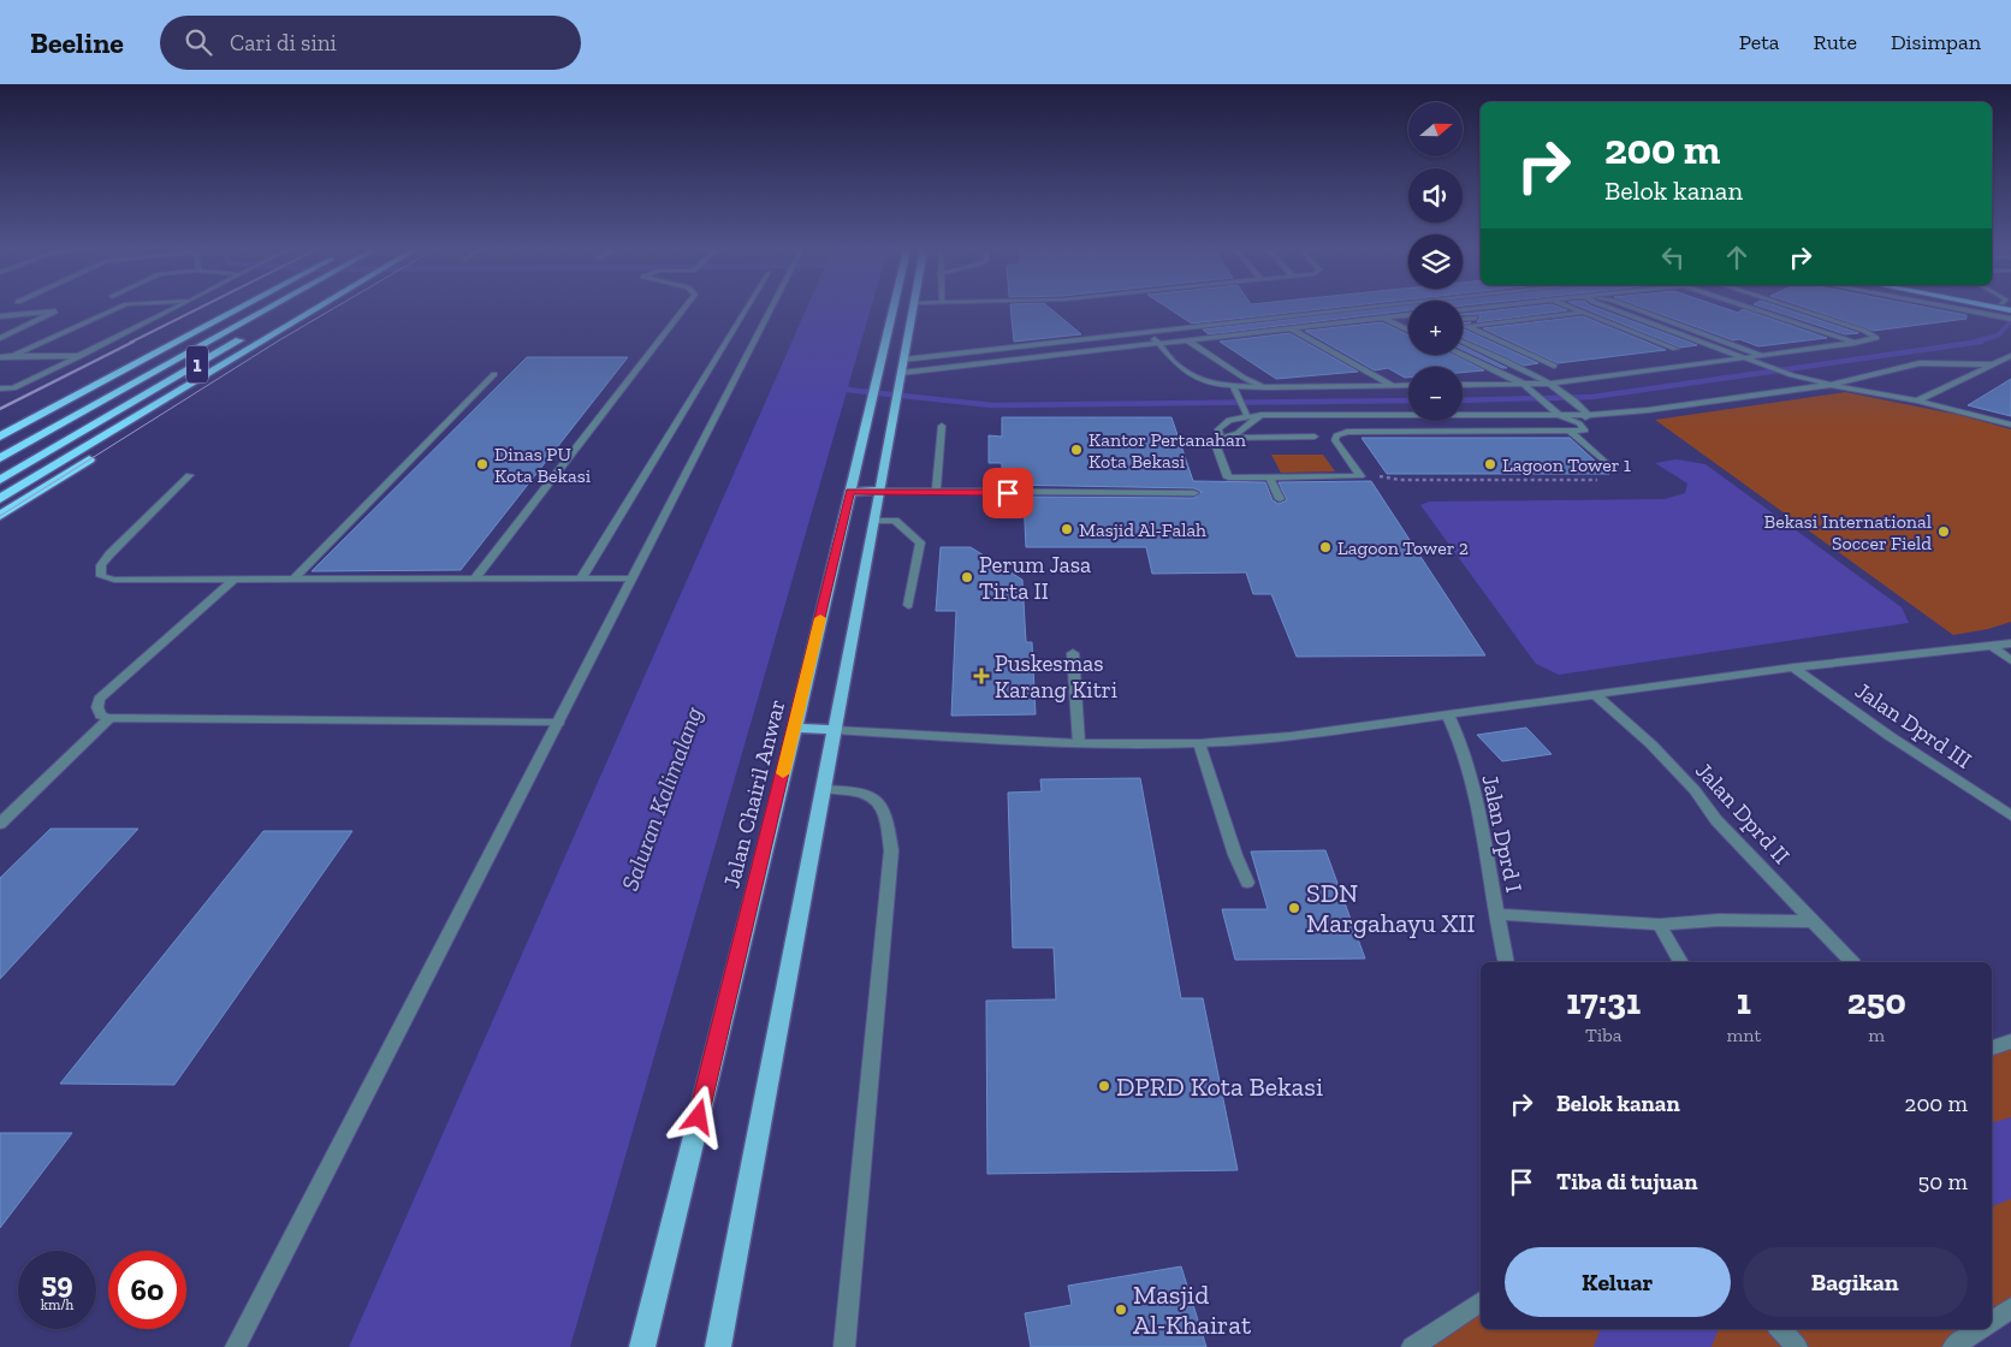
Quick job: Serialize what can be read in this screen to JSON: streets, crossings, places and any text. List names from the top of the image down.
{
  "streets": {
    "highway": ["1"],
    "main road": ["Jalan Chairil Anwar"],
    "street": ["Jalan Dprd III", "Jalan Dprd II", "Jalan Dprd I"]
  },
  "water": ["Saluran Kalimalang"],
  "places": {
    "other": [
      "Kantor Pertanahan Kota Bekasi",
      "Dinas PU Kota Bekasi",
      "Lagoon Tower 1",
      "Masjid Al-Falah",
      "Bekasi International Soccer Field",
      "Lagoon Tower 2",
      "Perum Jasa Tirta II",
      "SDN Margahayu XII",
      "DPRD Kota Bekasi",
      "Masjid Al-Khairat"
    ],
    "health": ["Puskesmas Karang Kitri"]
  },
  "north": "right",
  "page": {
    "header": "Beeline",
    "search": "Cari di sini",
    "nav": ["Peta", "Rute", "Disimpan"],
    "map_buttons": ["+", "−"],
    "turn": ["200 m", "Belok kanan"],
    "eta": [
      "17:31",
      "Tiba",
      "1",
      "mnt",
      "250",
      "m"
    ],
    "list": [
      {
        "name": "Belok kanan",
        "value": "200 m"
      },
      {
        "name": "Tiba di tujuan",
        "value": "50 m"
      }
    ],
    "buttons": ["Keluar", "Bagikan"],
    "speed": "59 km/h",
    "limit": "60"
  }
}
